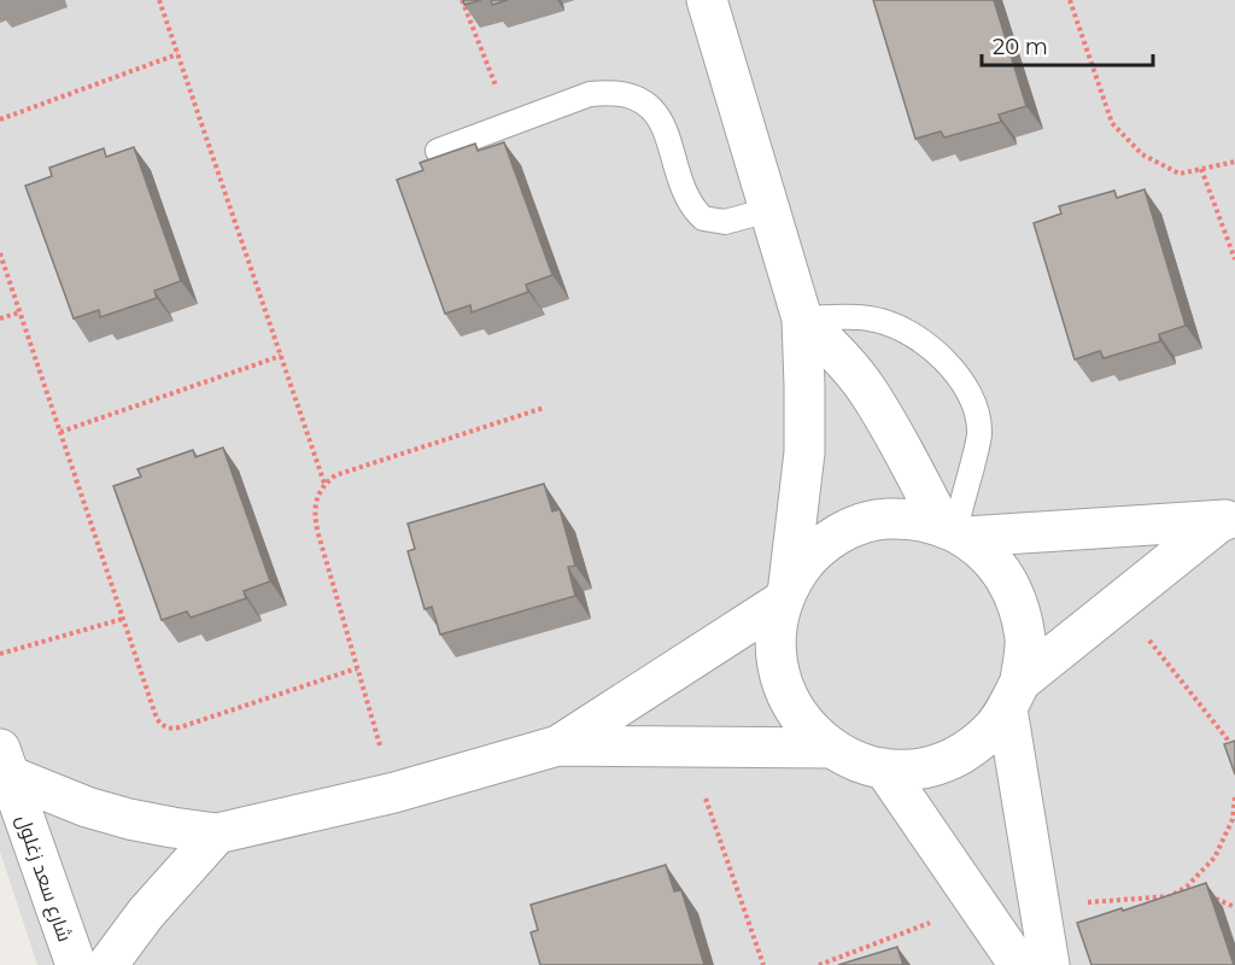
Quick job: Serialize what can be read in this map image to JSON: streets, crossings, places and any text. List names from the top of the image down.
{
  "streets": {
    "street": ["شارع سعد زغلول"]
  },
  "scale_bar": "20 m"
}
